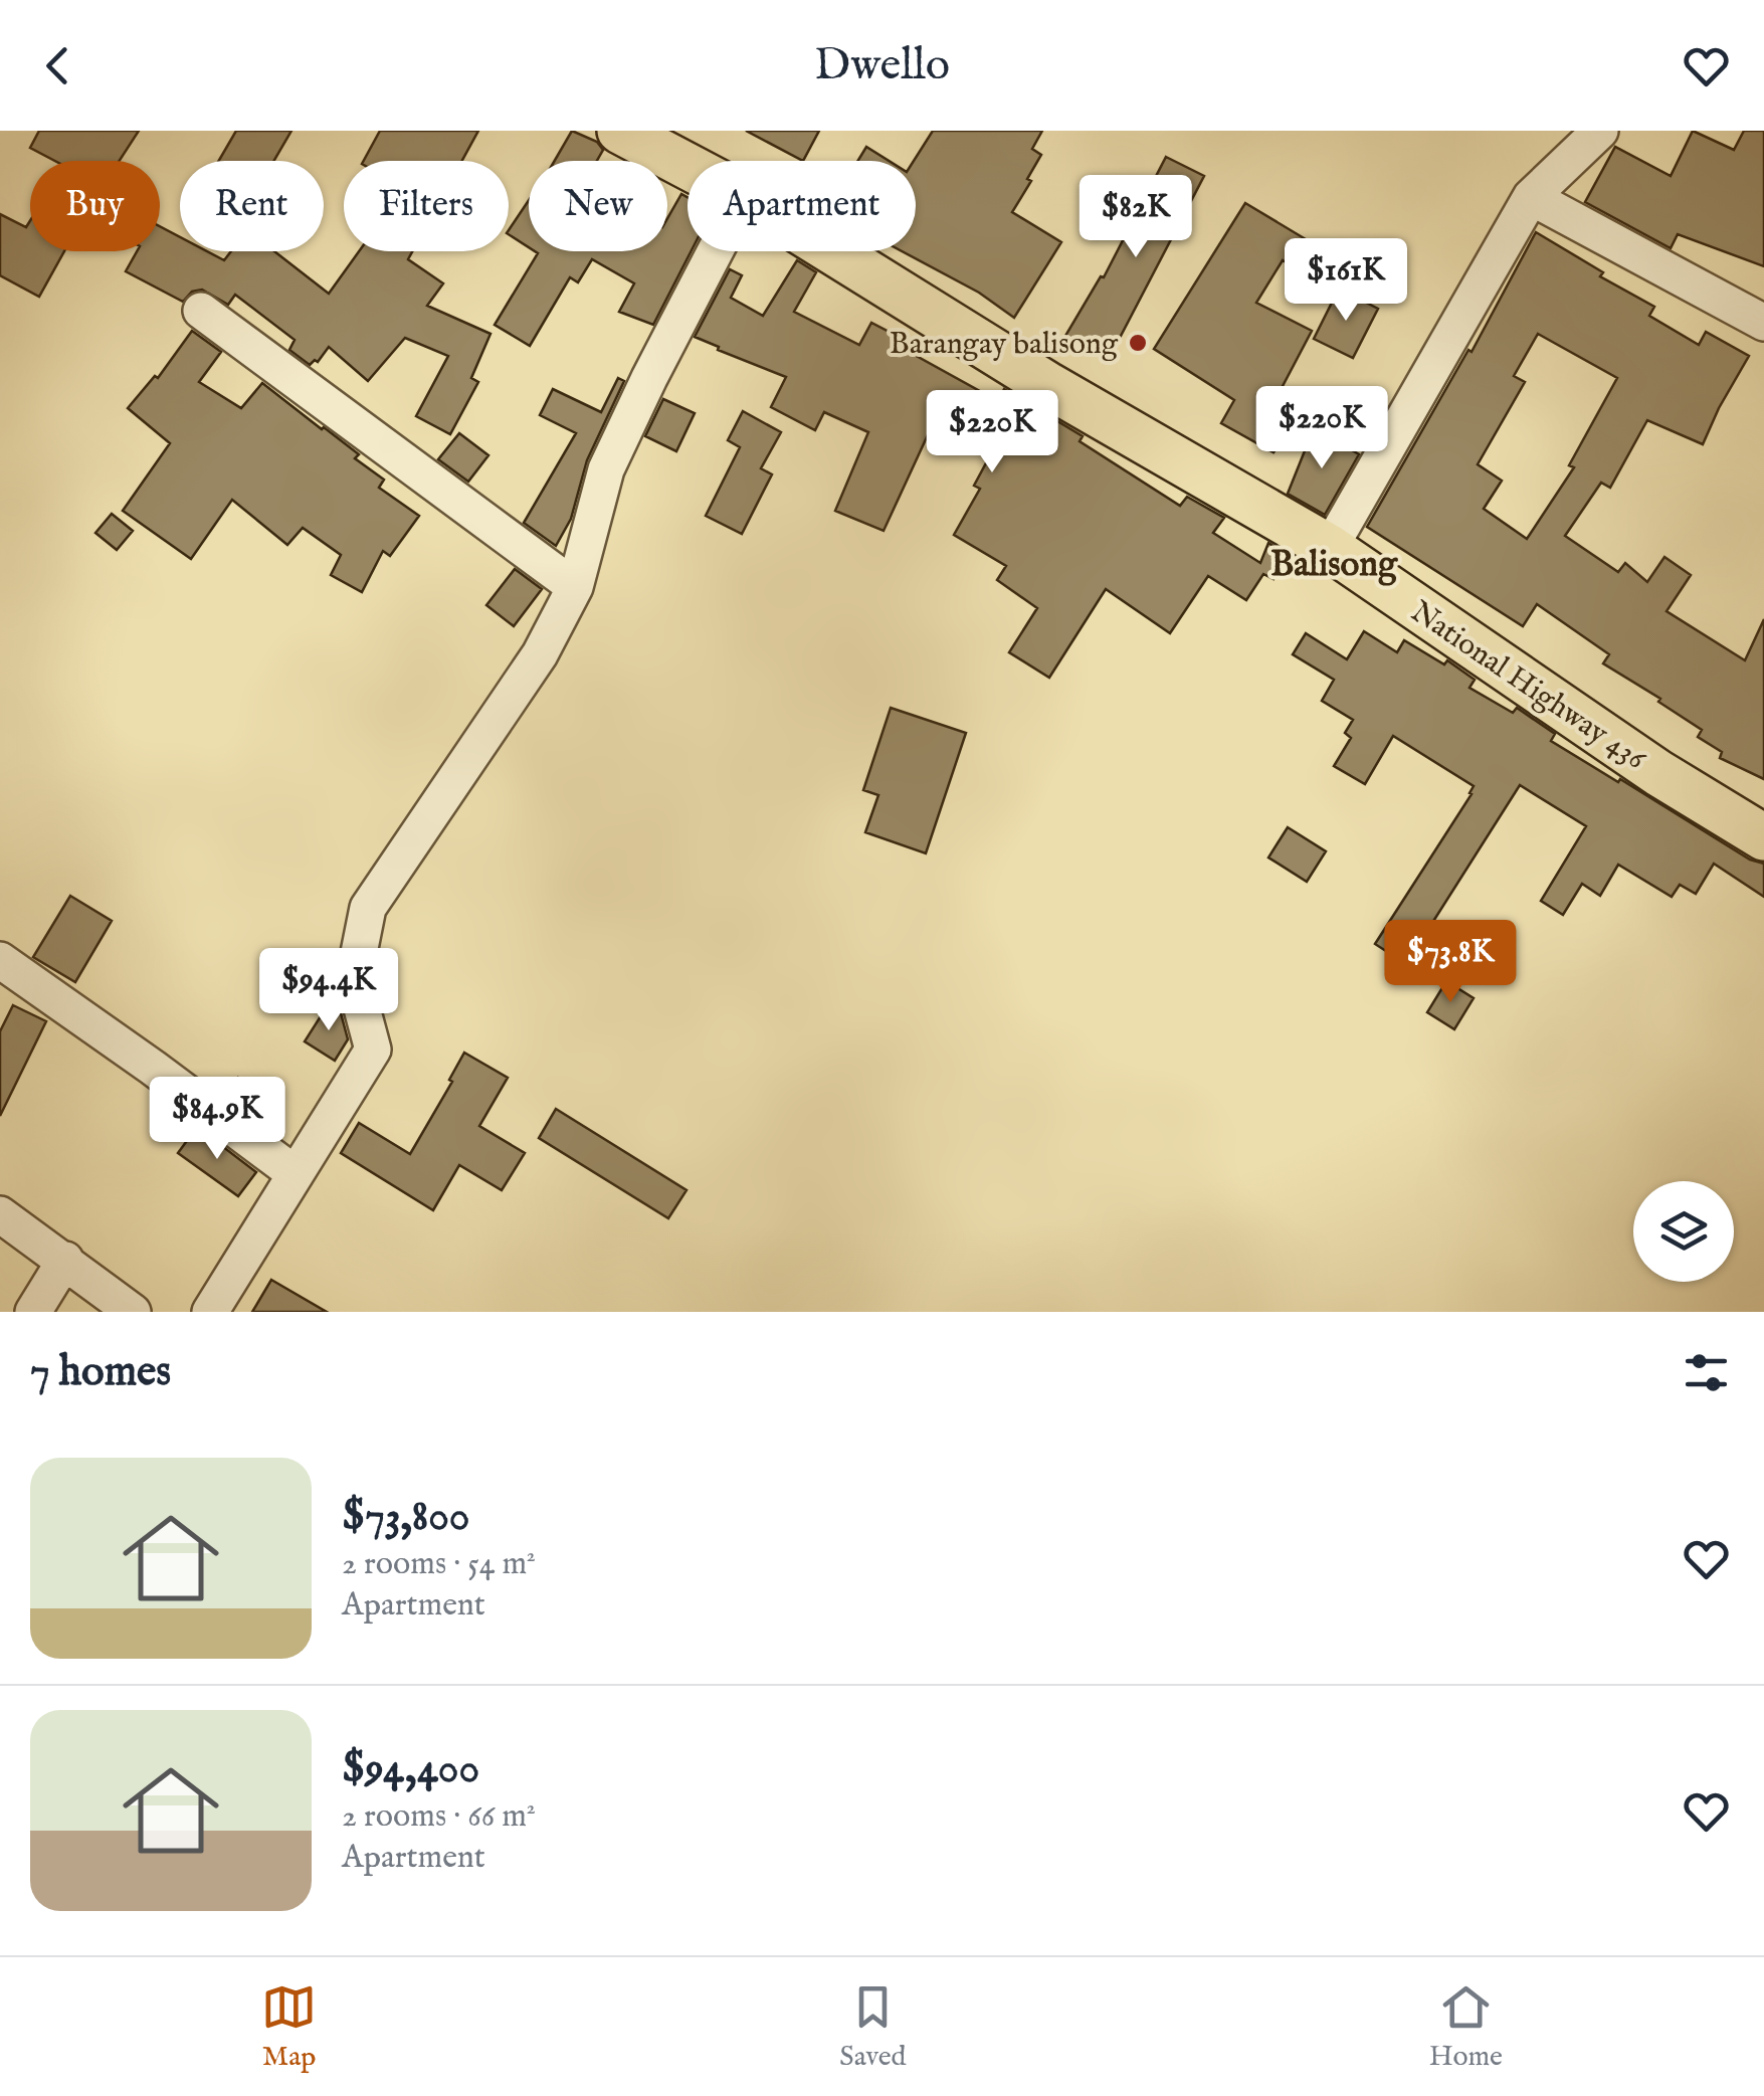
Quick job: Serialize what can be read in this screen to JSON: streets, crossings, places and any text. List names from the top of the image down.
{
  "streets": {
    "main road": ["National Highway 436"]
  },
  "districts": ["Balisong"],
  "places": ["Barangay balisong"],
  "page": {
    "header": "Dwello",
    "chip": [
      "Buy",
      "Rent",
      "Filters",
      "New",
      "Apartment"
    ],
    "price": [
      "$82K",
      "$161K",
      "$220K",
      "$220K",
      "$73.8K",
      "$94.4K",
      "$84.9K"
    ],
    "heading": "7 homes",
    "list": [
      {
        "name": "$73,800",
        "note": "2 rooms · 54 m² · Apartment"
      },
      {
        "name": "$94,400",
        "note": "2 rooms · 66 m² · Apartment"
      }
    ],
    "tabs": ["Map", "Saved", "Home"]
  }
}
